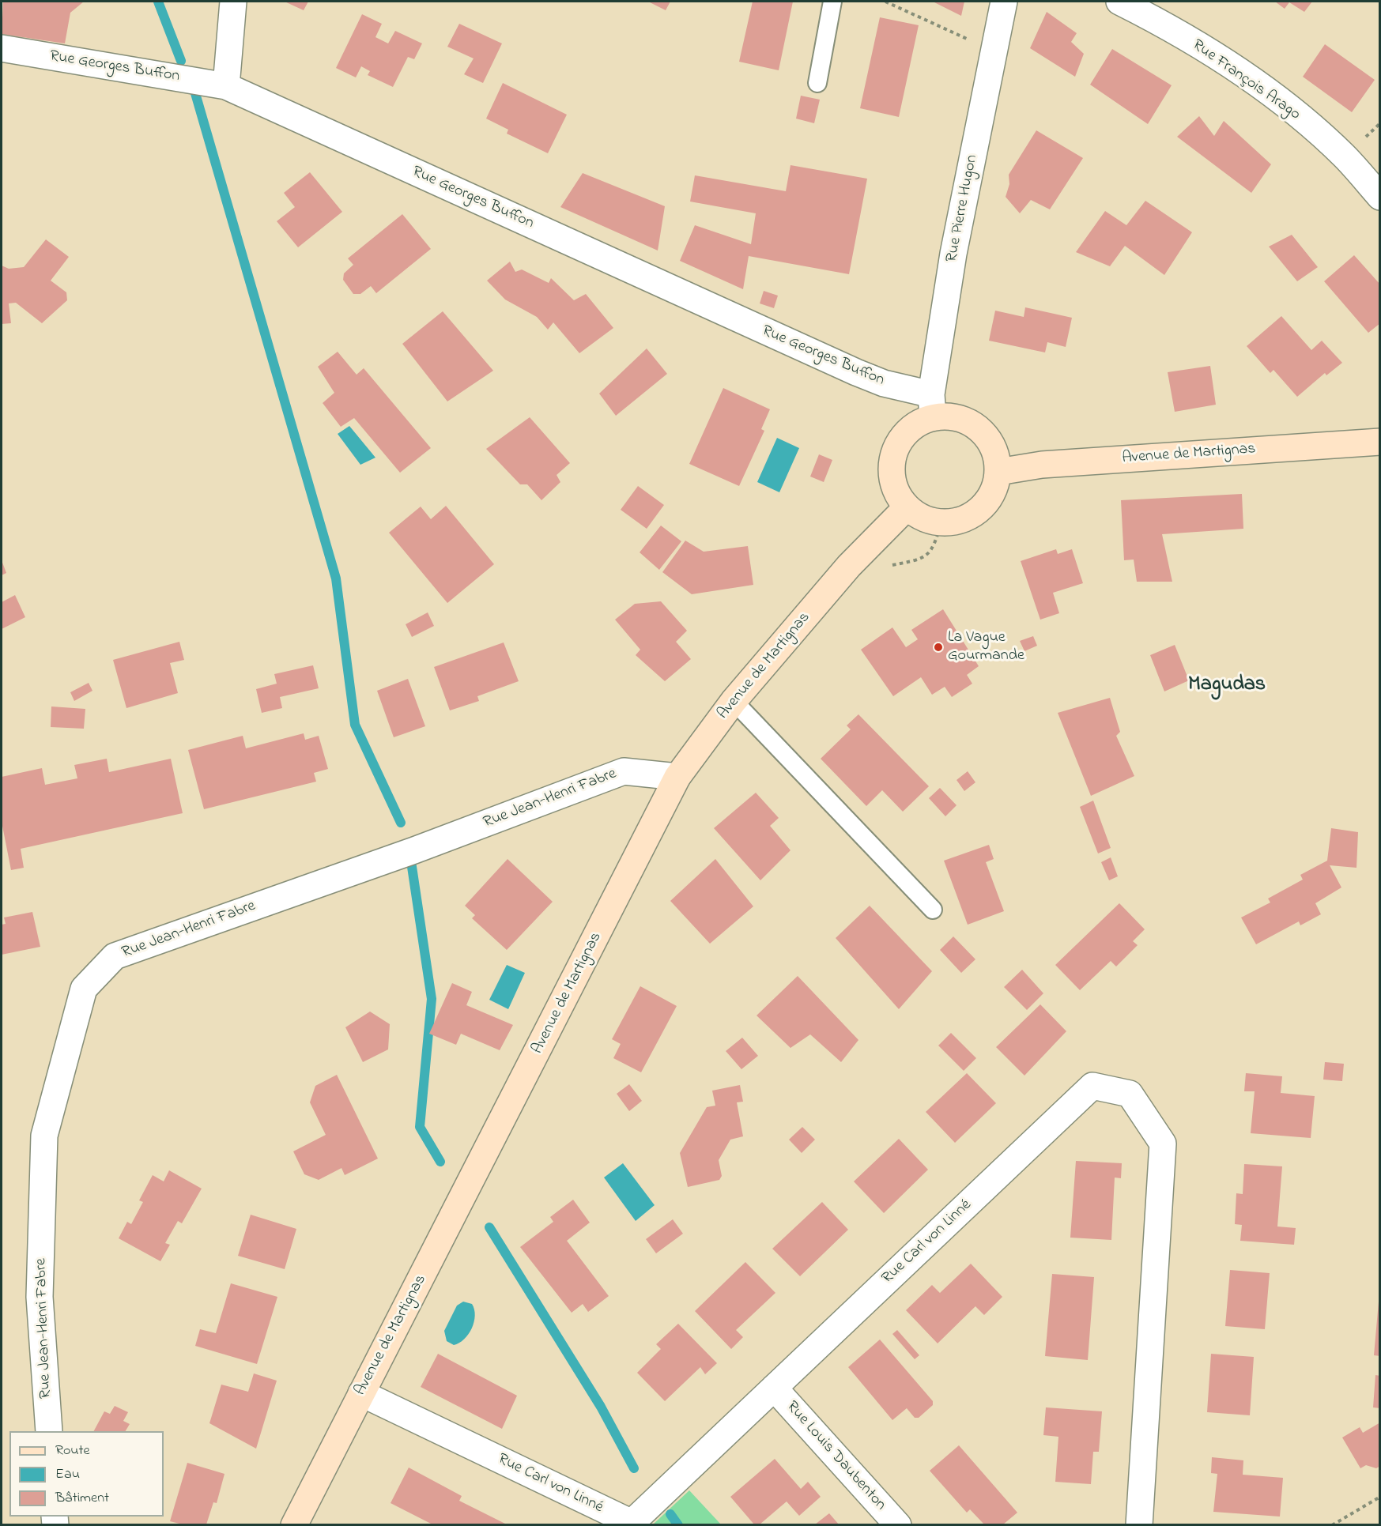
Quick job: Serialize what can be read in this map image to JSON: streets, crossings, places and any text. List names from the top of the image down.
{
  "streets": {
    "street": [
      "Rue Georges Buffon",
      "Rue François Arago",
      "Rue Pierre Hugon",
      "Avenue de Martignas",
      "Rue Jean-Henri Fabre",
      "Rue Carl von Linné",
      "Rue Louis Daubenton"
    ]
  },
  "crossings": [
    ["Rue Georges Buffon", "Rue Pierre Hugon"],
    ["Rue Georges Buffon", "Avenue de Martignas"],
    ["Rue Pierre Hugon", "Avenue de Martignas"],
    ["Avenue de Martignas", "Rue Jean-Henri Fabre"],
    ["Avenue de Martignas", "Rue Carl von Linné"],
    ["Rue Carl von Linné", "Rue Louis Daubenton"]
  ],
  "districts": ["Magudas"],
  "places": ["La Vague Gourmande"],
  "legend": ["Route", "Eau", "Bâtiment"]
}
